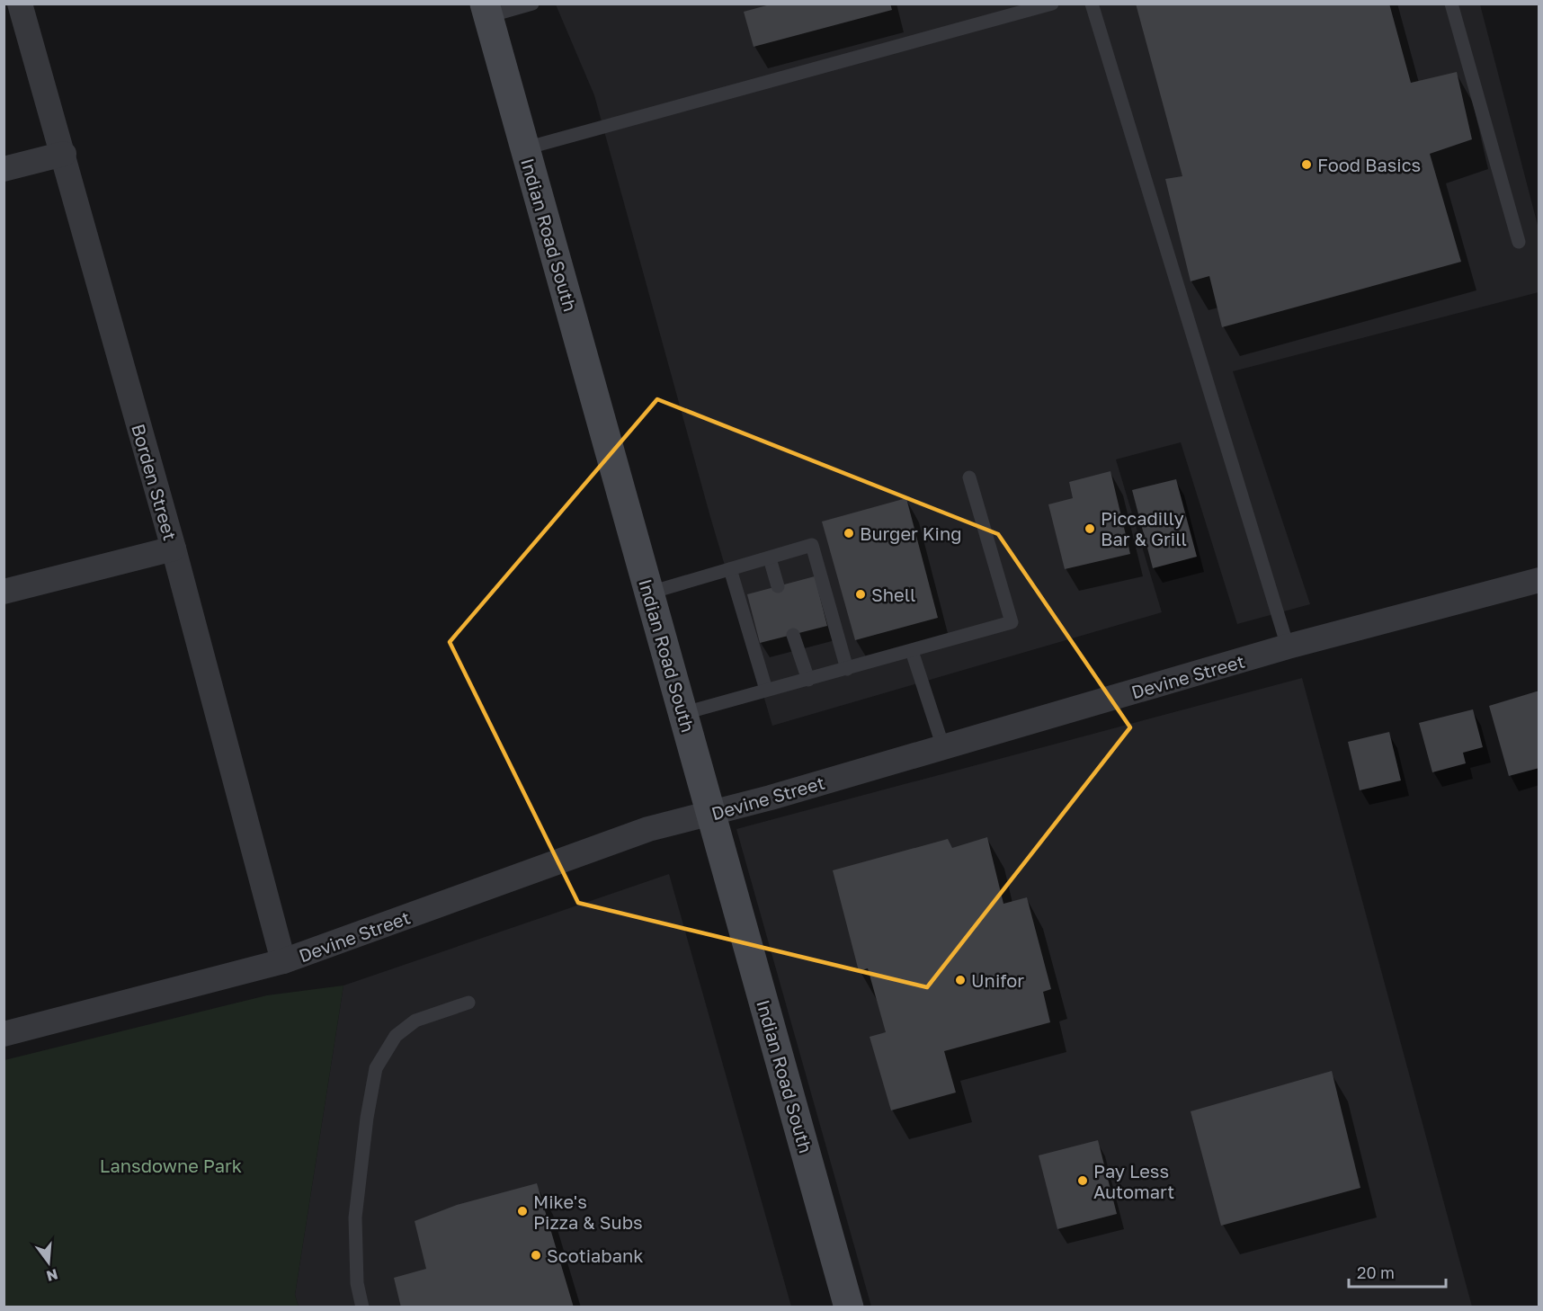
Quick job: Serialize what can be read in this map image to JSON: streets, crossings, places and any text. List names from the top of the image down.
{
  "streets": {
    "main road": ["Indian Road South"],
    "street": ["Borden Street", "Devine Street"]
  },
  "crossings": [
    ["Indian Road South", "Devine Street"],
    ["Borden Street", "Devine Street"]
  ],
  "parks": ["Lansdowne Park"],
  "places": [
    "Food Basics",
    "Piccadilly Bar & Grill",
    "Burger King",
    "Shell",
    "Unifor",
    "Pay Less Automart",
    "Mike's Pizza & Subs",
    "Scotiabank"
  ],
  "scale_bar": "20 m",
  "north": "bottom"
}
